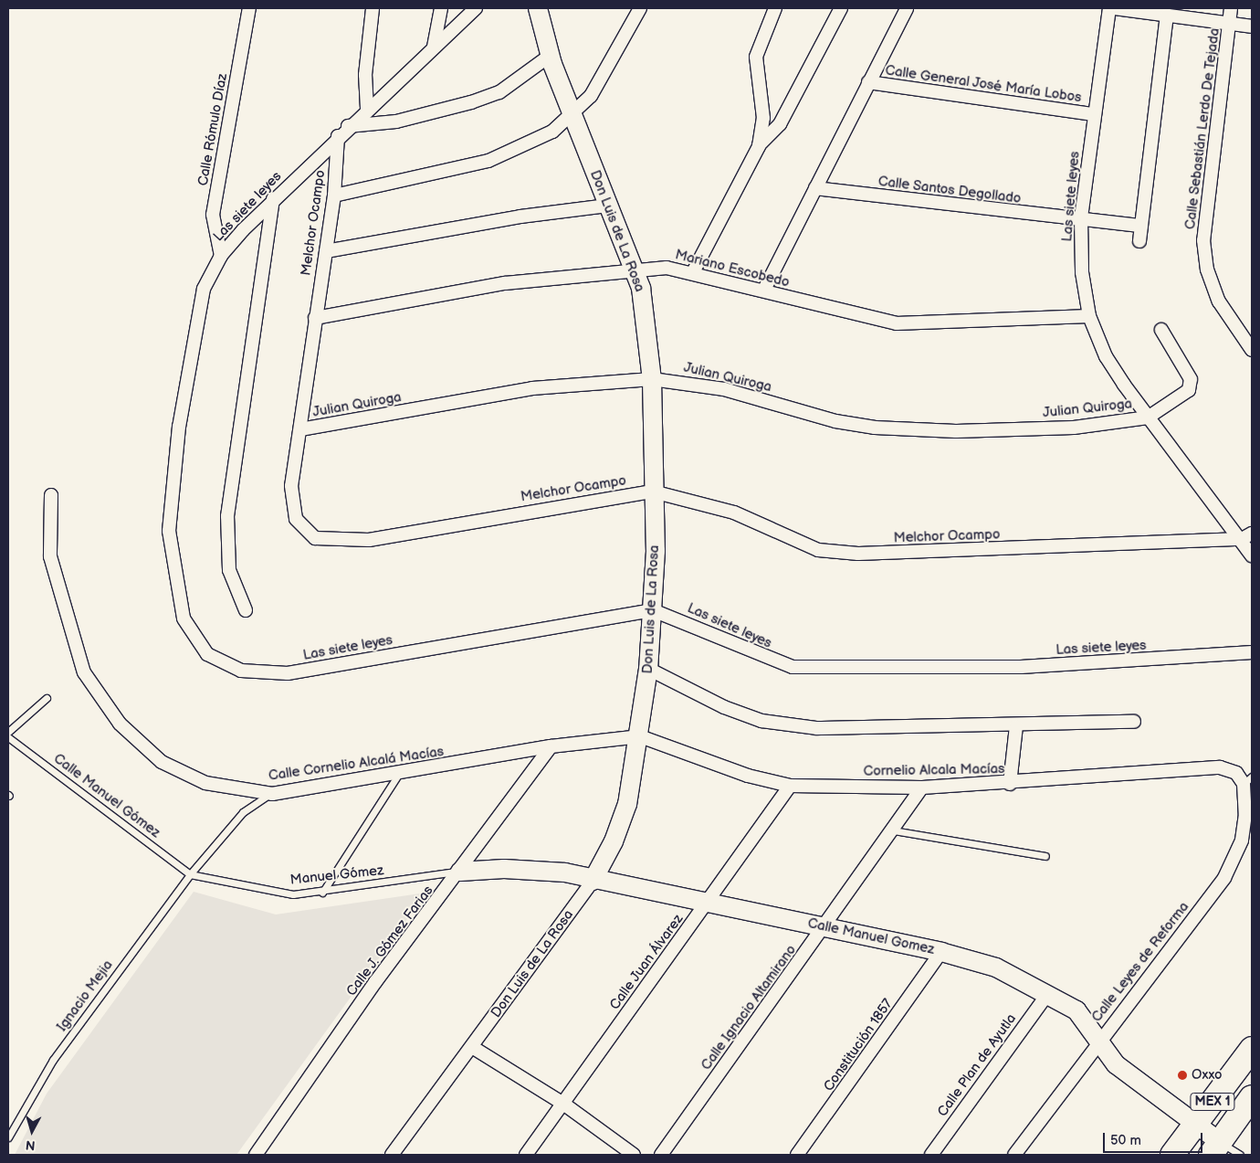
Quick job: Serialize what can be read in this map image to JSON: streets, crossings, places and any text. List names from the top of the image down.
{
  "streets": {
    "highway": ["MEX 1"],
    "street": [
      "Calle General José María Lobos",
      "Calle Sebastián Lerdo De Tejada",
      "Calle Rómulo Díaz",
      "Calle Santos Degollado",
      "Las siete leyes",
      "Melchor Ocampo",
      "Don Luis de La Rosa",
      "Mariano Escobedo",
      "Julian Quiroga",
      "Calle Cornelio Alcalá Macías",
      "Cornelio Alcala Macías",
      "Calle Manuel Gomez",
      "Calle J. Gómez Farias",
      "Calle Juan Álvarez",
      "Calle Leyes de Reforma",
      "Calle Ignacio Altamirano",
      "Constitución 1857",
      "Calle Plan de Ayutla"
    ],
    "lane": ["Calle Manuel Gómez", "Manuel Gómez", "Ignacio Mejia"]
  },
  "crossings": [
    ["Calle General José María Lobos", "Las siete leyes"],
    ["Calle Rómulo Díaz", "Las siete leyes"],
    ["Calle Santos Degollado", "Las siete leyes"],
    ["Las siete leyes", "Melchor Ocampo"],
    ["Las siete leyes", "Don Luis de La Rosa"],
    ["Las siete leyes", "Mariano Escobedo"],
    ["Las siete leyes", "Julian Quiroga"],
    ["Melchor Ocampo", "Don Luis de La Rosa"],
    ["Melchor Ocampo", "Mariano Escobedo"],
    ["Melchor Ocampo", "Julian Quiroga"],
    ["Don Luis de La Rosa", "Mariano Escobedo"],
    ["Don Luis de La Rosa", "Julian Quiroga"],
    ["Don Luis de La Rosa", "Calle Cornelio Alcalá Macías"],
    ["Don Luis de La Rosa", "Cornelio Alcala Macías"],
    ["Don Luis de La Rosa", "Calle Manuel Gomez"],
    ["Calle Cornelio Alcalá Macías", "Cornelio Alcala Macías"],
    ["Calle Cornelio Alcalá Macías", "Calle J. Gómez Farias"],
    ["Calle Cornelio Alcalá Macías", "Ignacio Mejia"],
    ["Cornelio Alcala Macías", "Calle Juan Álvarez"],
    ["Cornelio Alcala Macías", "Calle Leyes de Reforma"],
    ["Cornelio Alcala Macías", "Calle Ignacio Altamirano"],
    ["Calle Manuel Gómez", "Manuel Gómez"],
    ["Calle Manuel Gómez", "Ignacio Mejia"],
    ["Manuel Gómez", "Calle Manuel Gomez"],
    ["Manuel Gómez", "Calle J. Gómez Farias"],
    ["Manuel Gómez", "Ignacio Mejia"],
    ["Calle Manuel Gomez", "Calle J. Gómez Farias"],
    ["Calle Manuel Gomez", "Calle Juan Álvarez"],
    ["Calle Manuel Gomez", "Calle Leyes de Reforma"],
    ["Calle Manuel Gomez", "Calle Ignacio Altamirano"],
    ["Calle Manuel Gomez", "Constitución 1857"],
    ["Calle Manuel Gomez", "Calle Plan de Ayutla"],
    ["Calle Manuel Gomez", "MEX 1"]
  ],
  "places": ["Oxxo"],
  "scale_bar": "50 m",
  "north": "bottom"
}
